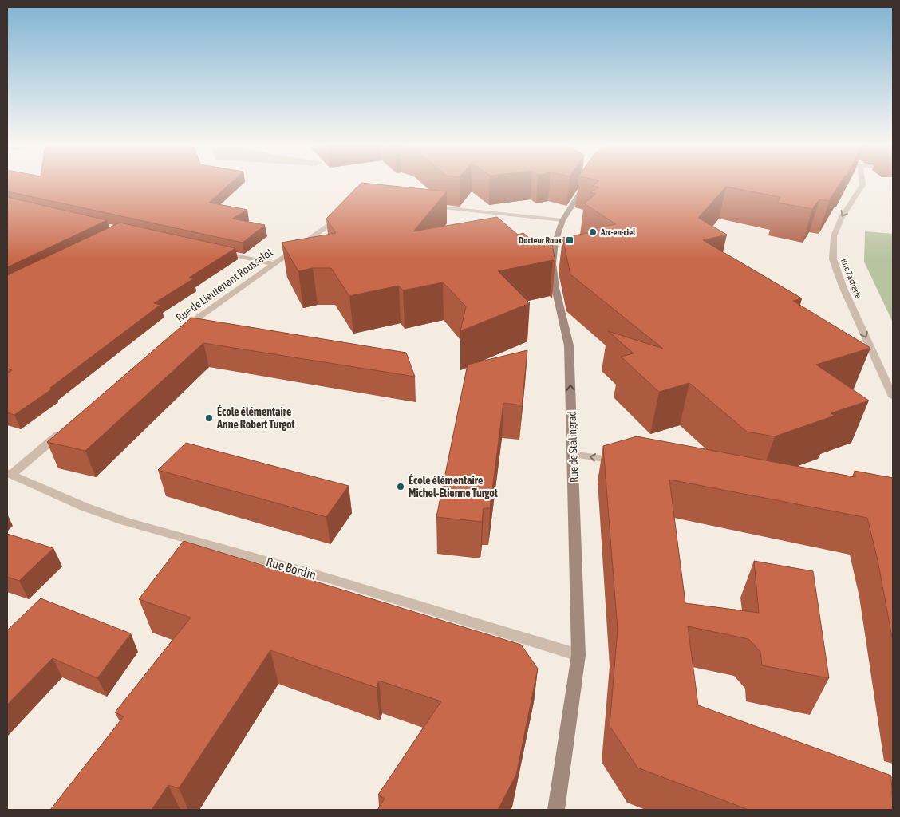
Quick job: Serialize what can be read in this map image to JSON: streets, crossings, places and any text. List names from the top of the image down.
{
  "streets": {
    "main road": ["Rue de Stalingrad"],
    "street": ["Rue Zacharie", "Rue de Lieutenant Rousselot", "Rue Bordin"]
  },
  "crossings": [
    ["Rue de Stalingrad", "Rue Bordin"]
  ],
  "one_way": ["Rue Zacharie", "Rue de Stalingrad"],
  "places": {
    "other": ["Arc-en-ciel", "École élémentaire Anne Robert Turgot", "École élémentaire Michel-Etienne Turgot"],
    "transit": ["Docteur Roux"]
  }
}
